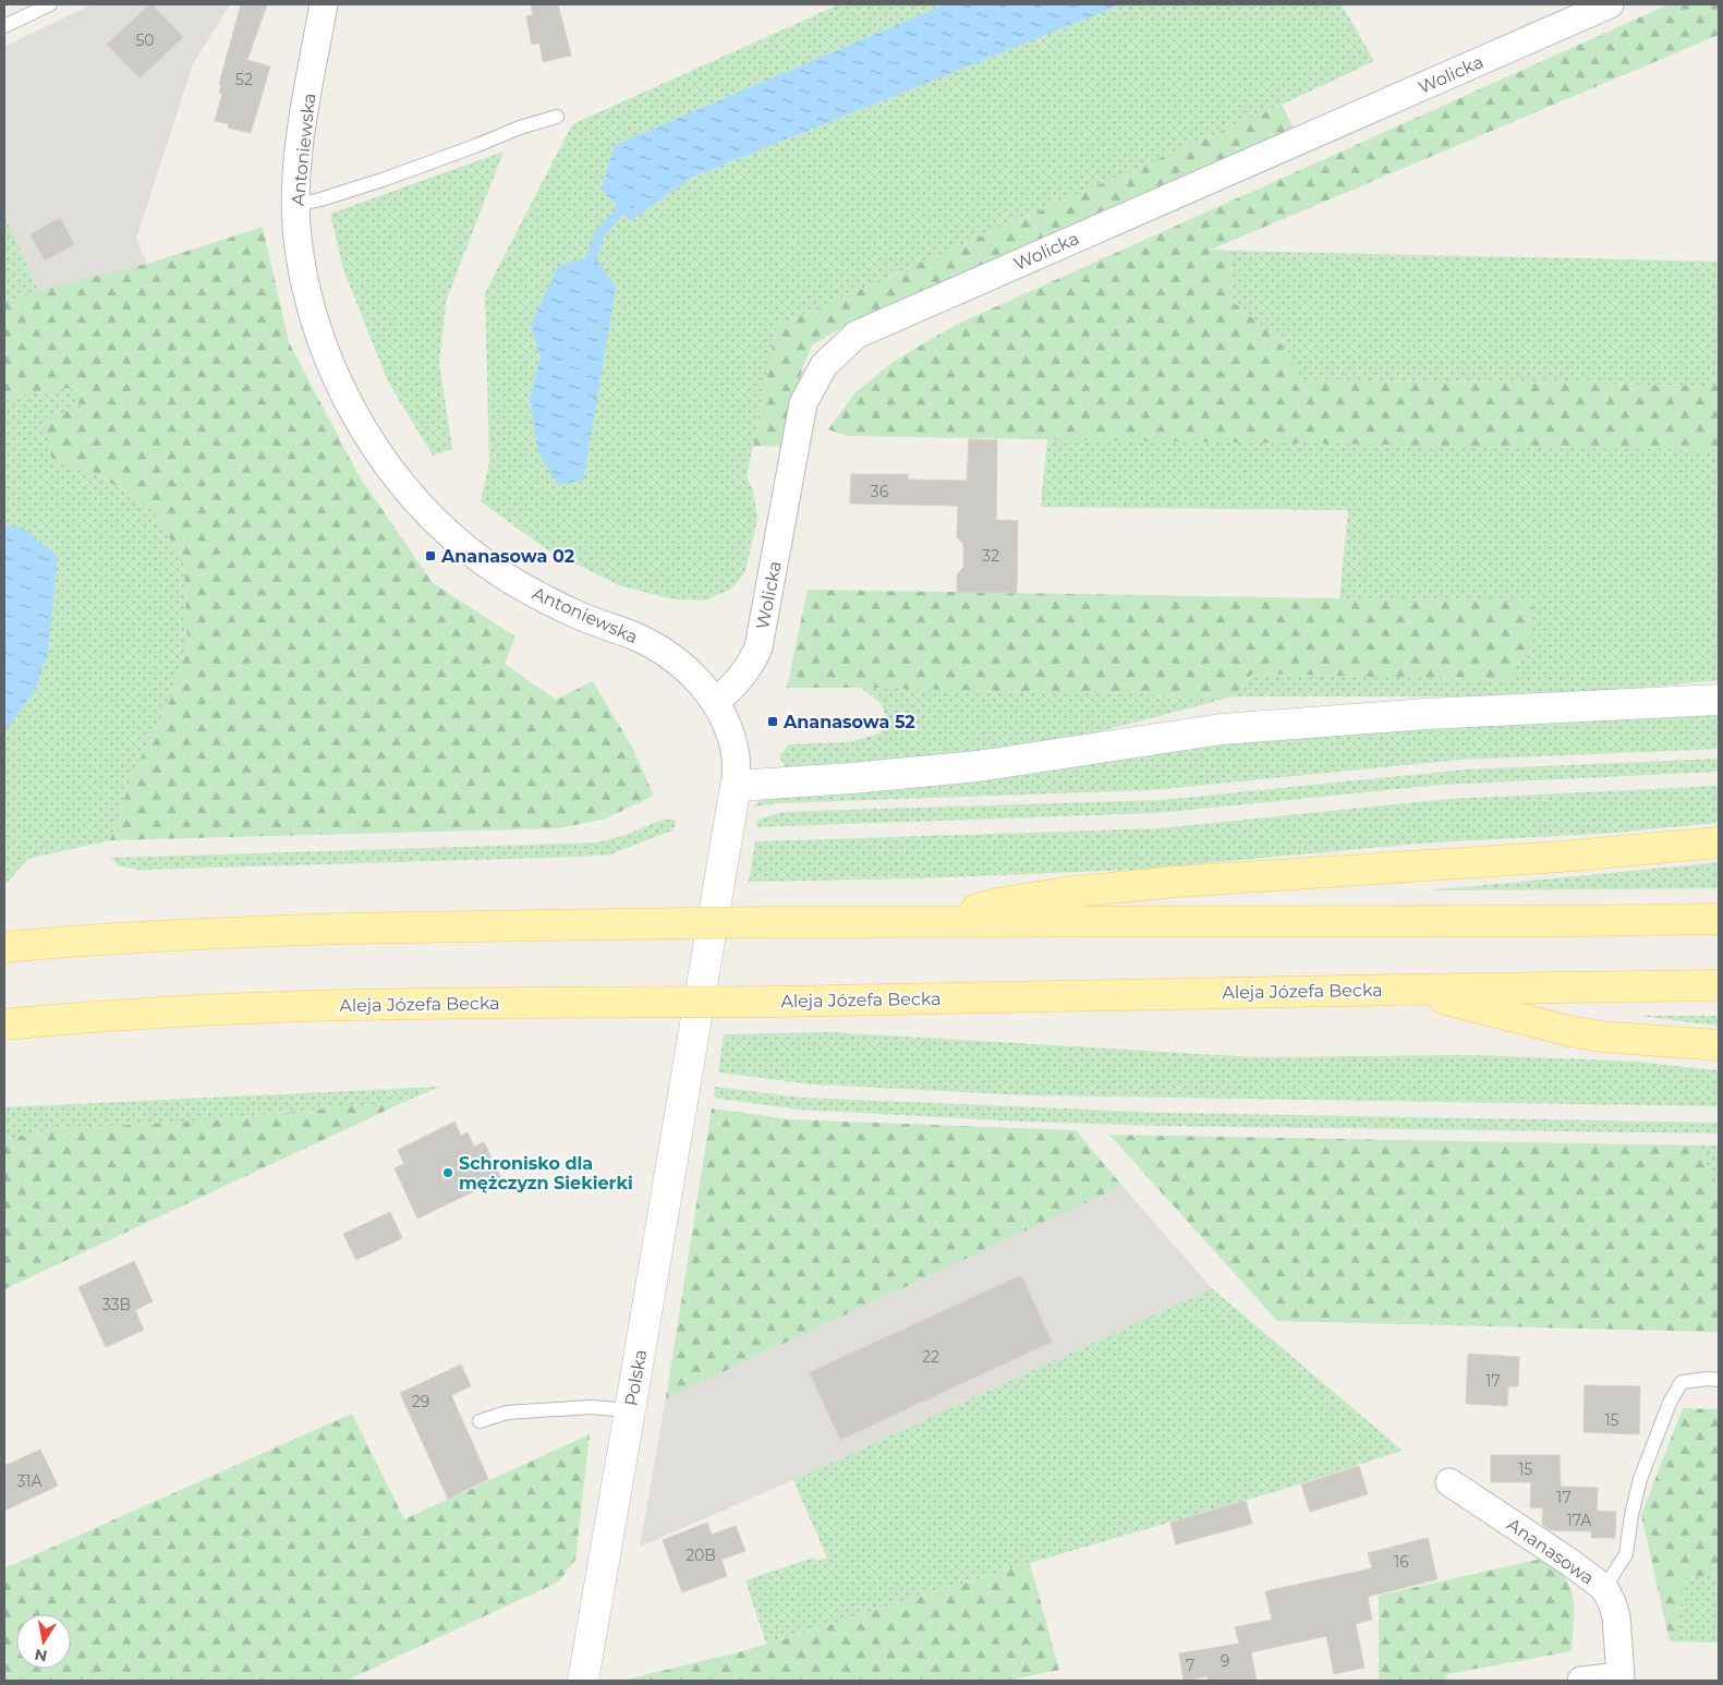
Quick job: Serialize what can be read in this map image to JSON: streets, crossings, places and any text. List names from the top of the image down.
{
  "streets": {
    "main road": ["Aleja Józefa Becka"],
    "street": [
      "Wolicka",
      "Antoniewska",
      "Polska",
      "Ananasowa"
    ]
  },
  "crossings": [
    ["Wolicka", "Antoniewska"],
    ["Antoniewska", "Polska"]
  ],
  "places": {
    "transit": ["Ananasowa 02", "Ananasowa 52"],
    "other": ["Schronisko dla mężczyzn Siekierki"]
  },
  "house_numbers": [
    "50",
    "52",
    "36",
    "32",
    "33B",
    "22",
    "17",
    "29",
    "15",
    "15",
    "31A",
    "17",
    "17A",
    "20B",
    "16",
    "9",
    "7"
  ],
  "north": "bottom"
}
